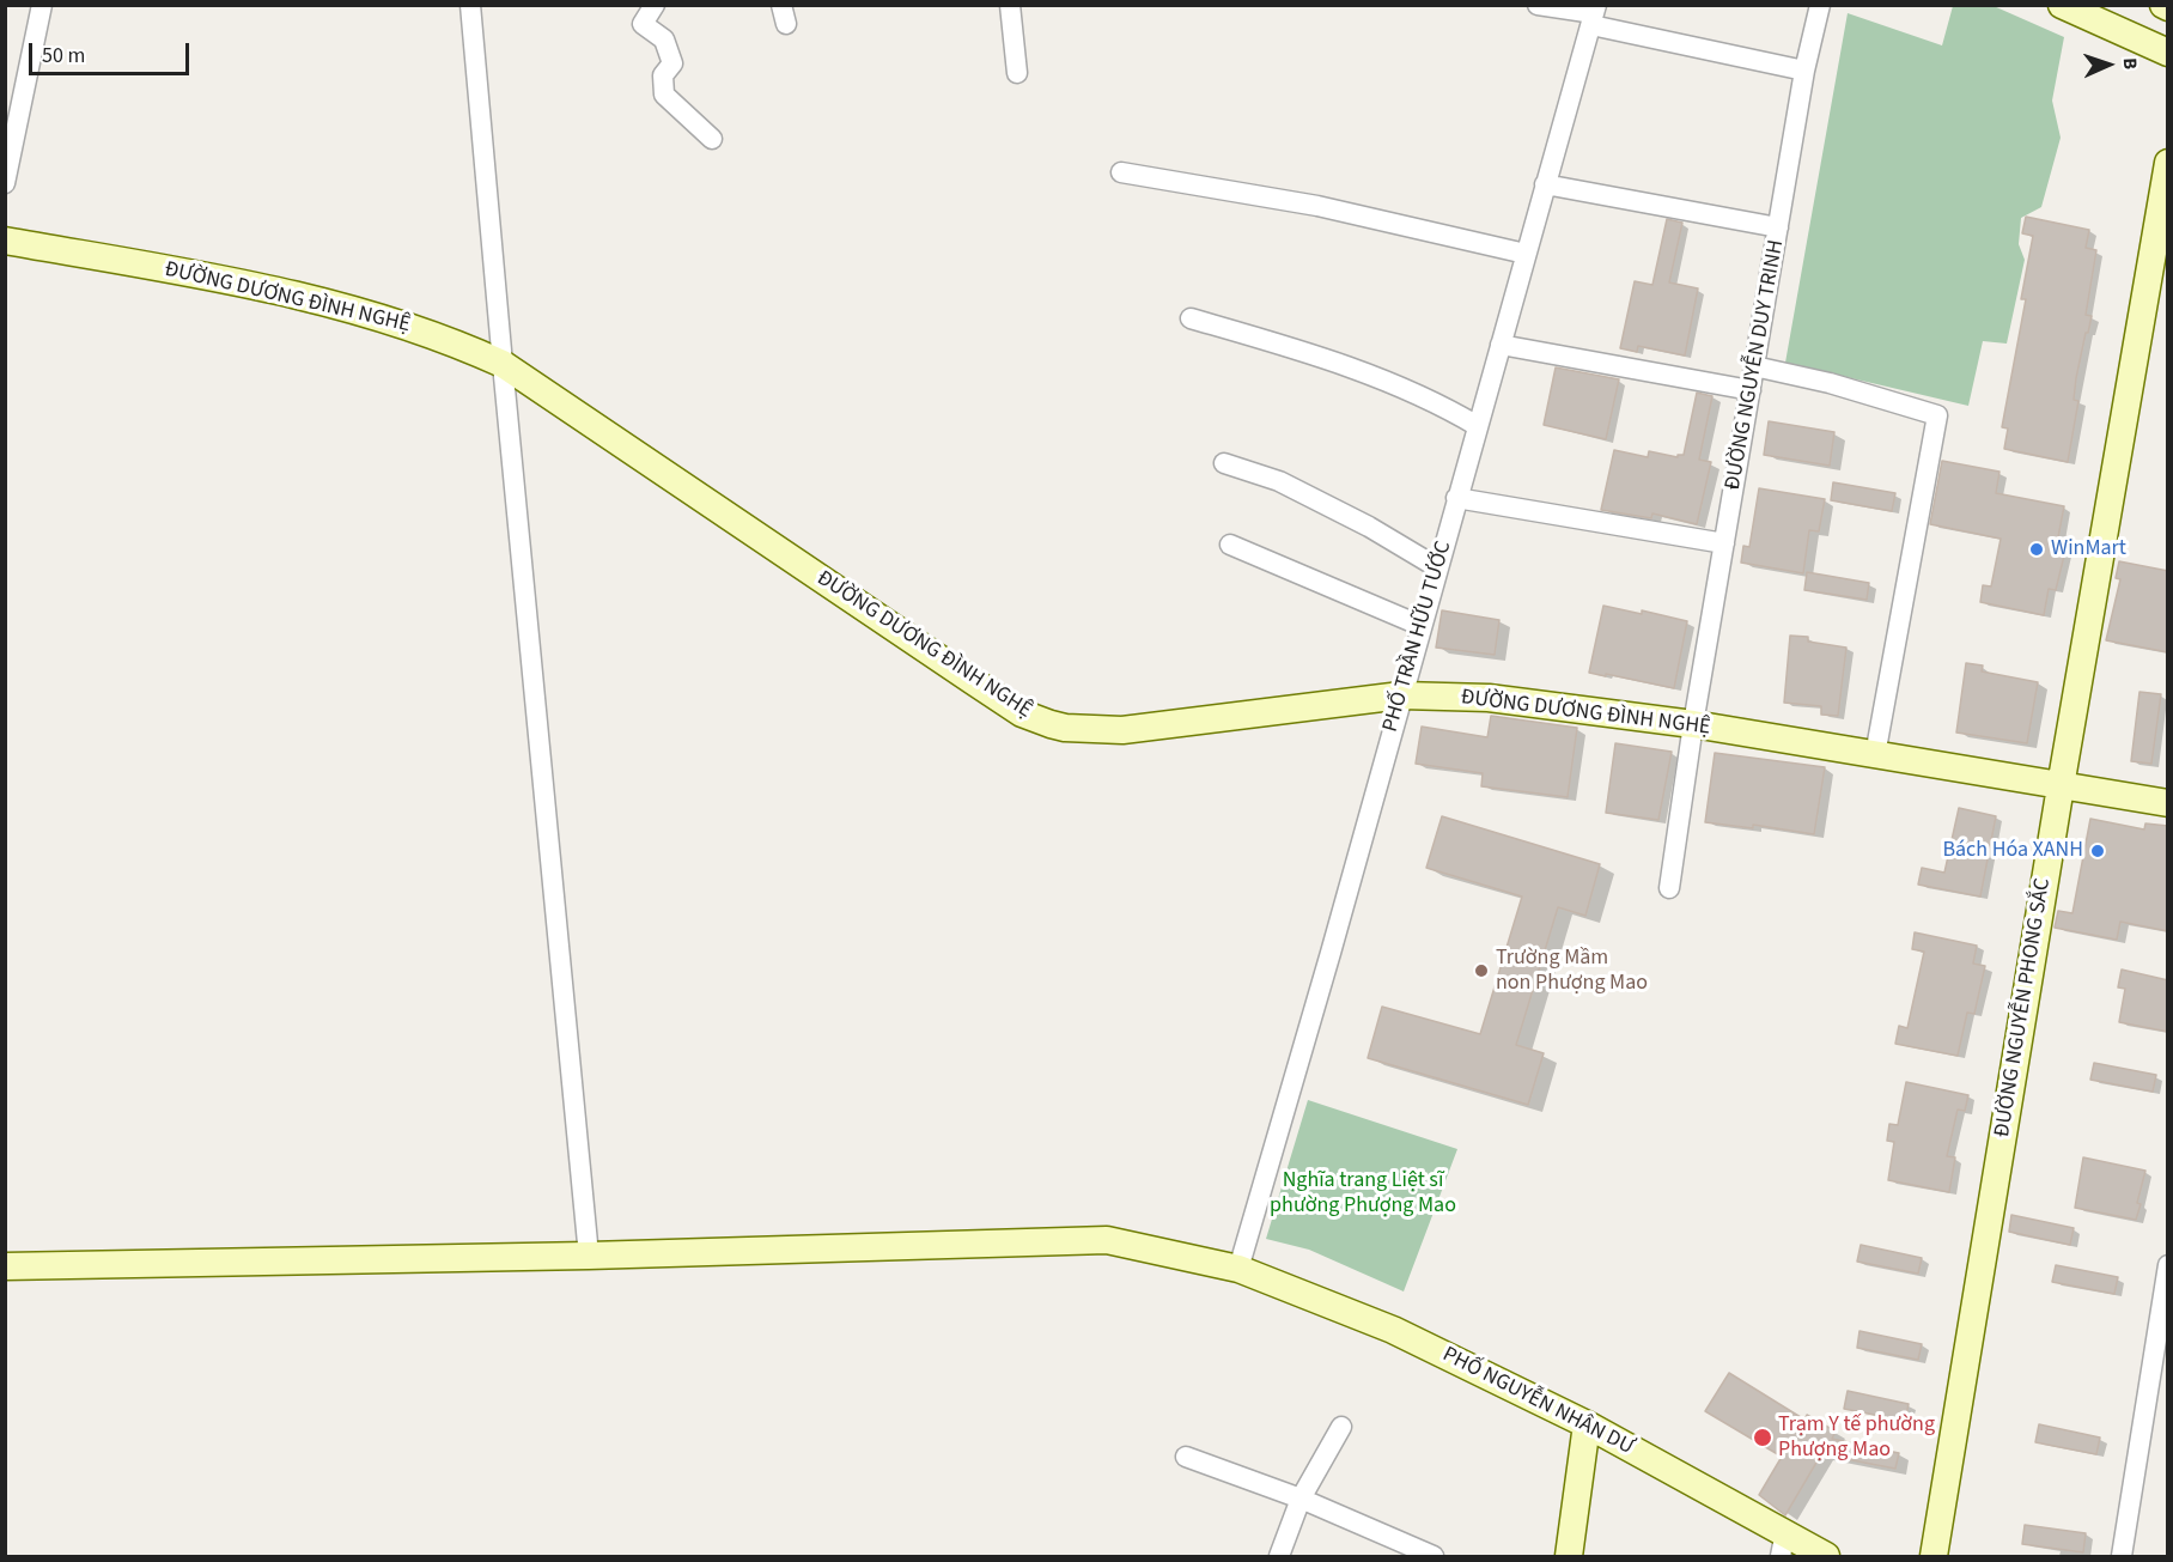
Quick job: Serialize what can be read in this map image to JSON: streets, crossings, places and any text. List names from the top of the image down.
{
  "streets": {
    "main road": ["ĐƯỜNG DƯƠNG ĐÌNH NGHỆ", "ĐƯỜNG NGUYỄN PHONG SẮC", "PHỐ NGUYỄN NHÂN DƯ"],
    "street": ["ĐƯỜNG NGUYỄN DUY TRINH", "PHỐ TRẦN HỮU TƯỚC"]
  },
  "crossings": [
    ["ĐƯỜNG DƯƠNG ĐÌNH NGHỆ", "ĐƯỜNG NGUYỄN DUY TRINH"],
    ["ĐƯỜNG DƯƠNG ĐÌNH NGHỆ", "PHỐ TRẦN HỮU TƯỚC"],
    ["ĐƯỜNG DƯƠNG ĐÌNH NGHỆ", "ĐƯỜNG NGUYỄN PHONG SẮC"],
    ["PHỐ TRẦN HỮU TƯỚC", "PHỐ NGUYỄN NHÂN DƯ"]
  ],
  "parks": ["Nghĩa trang Liệt sĩ phường Phượng Mao"],
  "places": [
    "WinMart",
    "Bách Hóa XANH",
    "Trường Mầm non Phượng Mao",
    "Trạm Y tế phường Phượng Mao"
  ],
  "scale_bar": "50 m",
  "north": "right"
}
